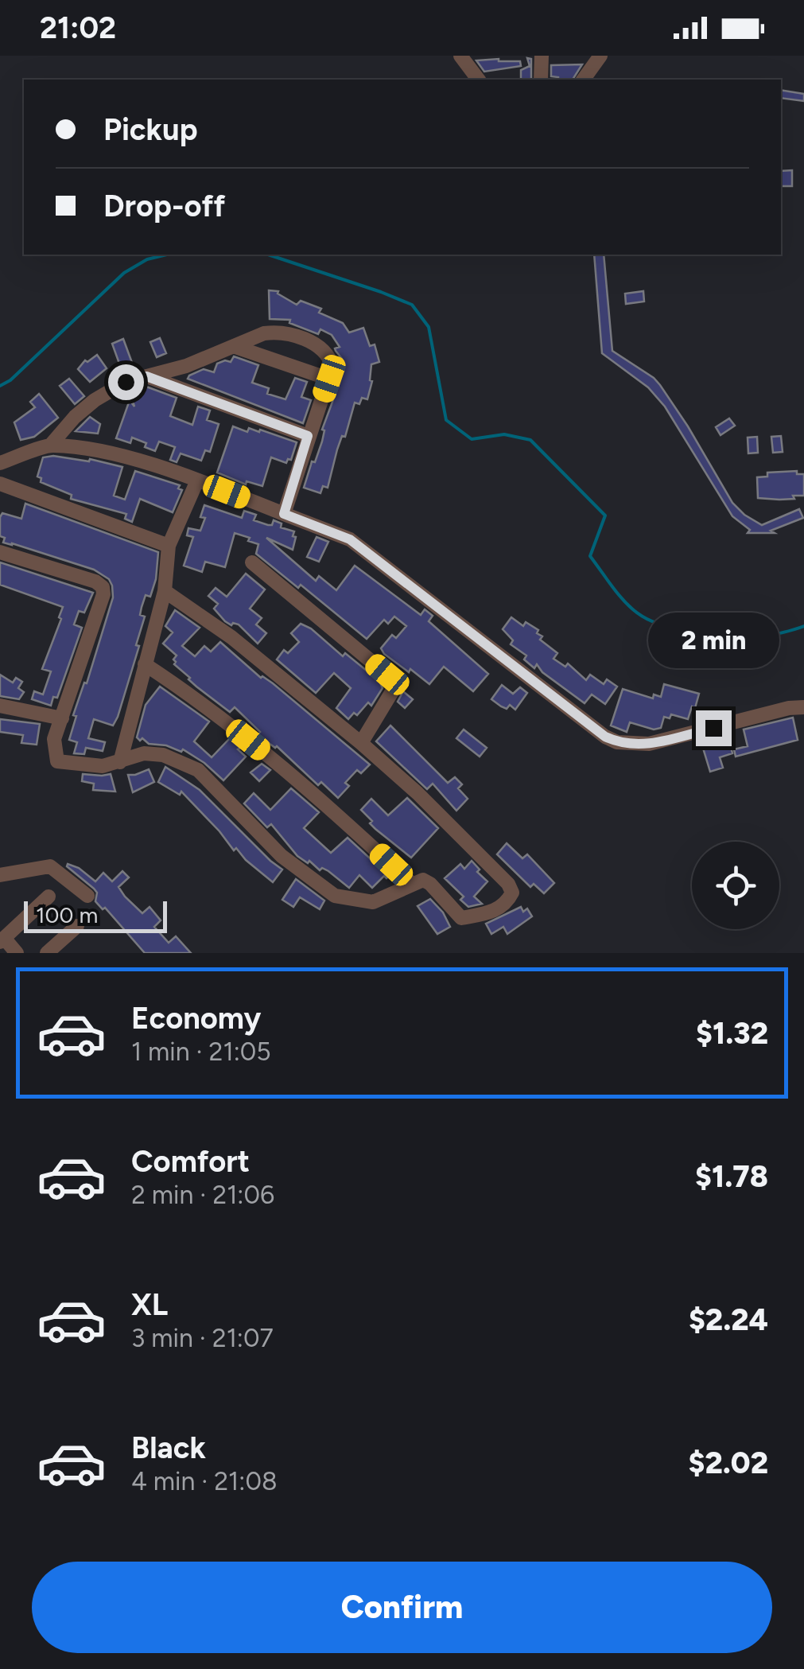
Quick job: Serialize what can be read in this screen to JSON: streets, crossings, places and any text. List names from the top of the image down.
{
  "scale_bar": "100 m",
  "page": {
    "status": "21:02",
    "banner": ["Pickup", "Drop-off"],
    "bubble": "2 min",
    "scale": "100 m",
    "list": [
      {
        "name": "Economy",
        "note": "1 min · 21:05",
        "value": "$1.32"
      },
      {
        "name": "Comfort",
        "note": "2 min · 21:06",
        "value": "$1.78"
      },
      {
        "name": "XL",
        "note": "3 min · 21:07",
        "value": "$2.24"
      },
      {
        "name": "Black",
        "note": "4 min · 21:08",
        "value": "$2.02"
      }
    ],
    "buttons": "Confirm"
  }
}
